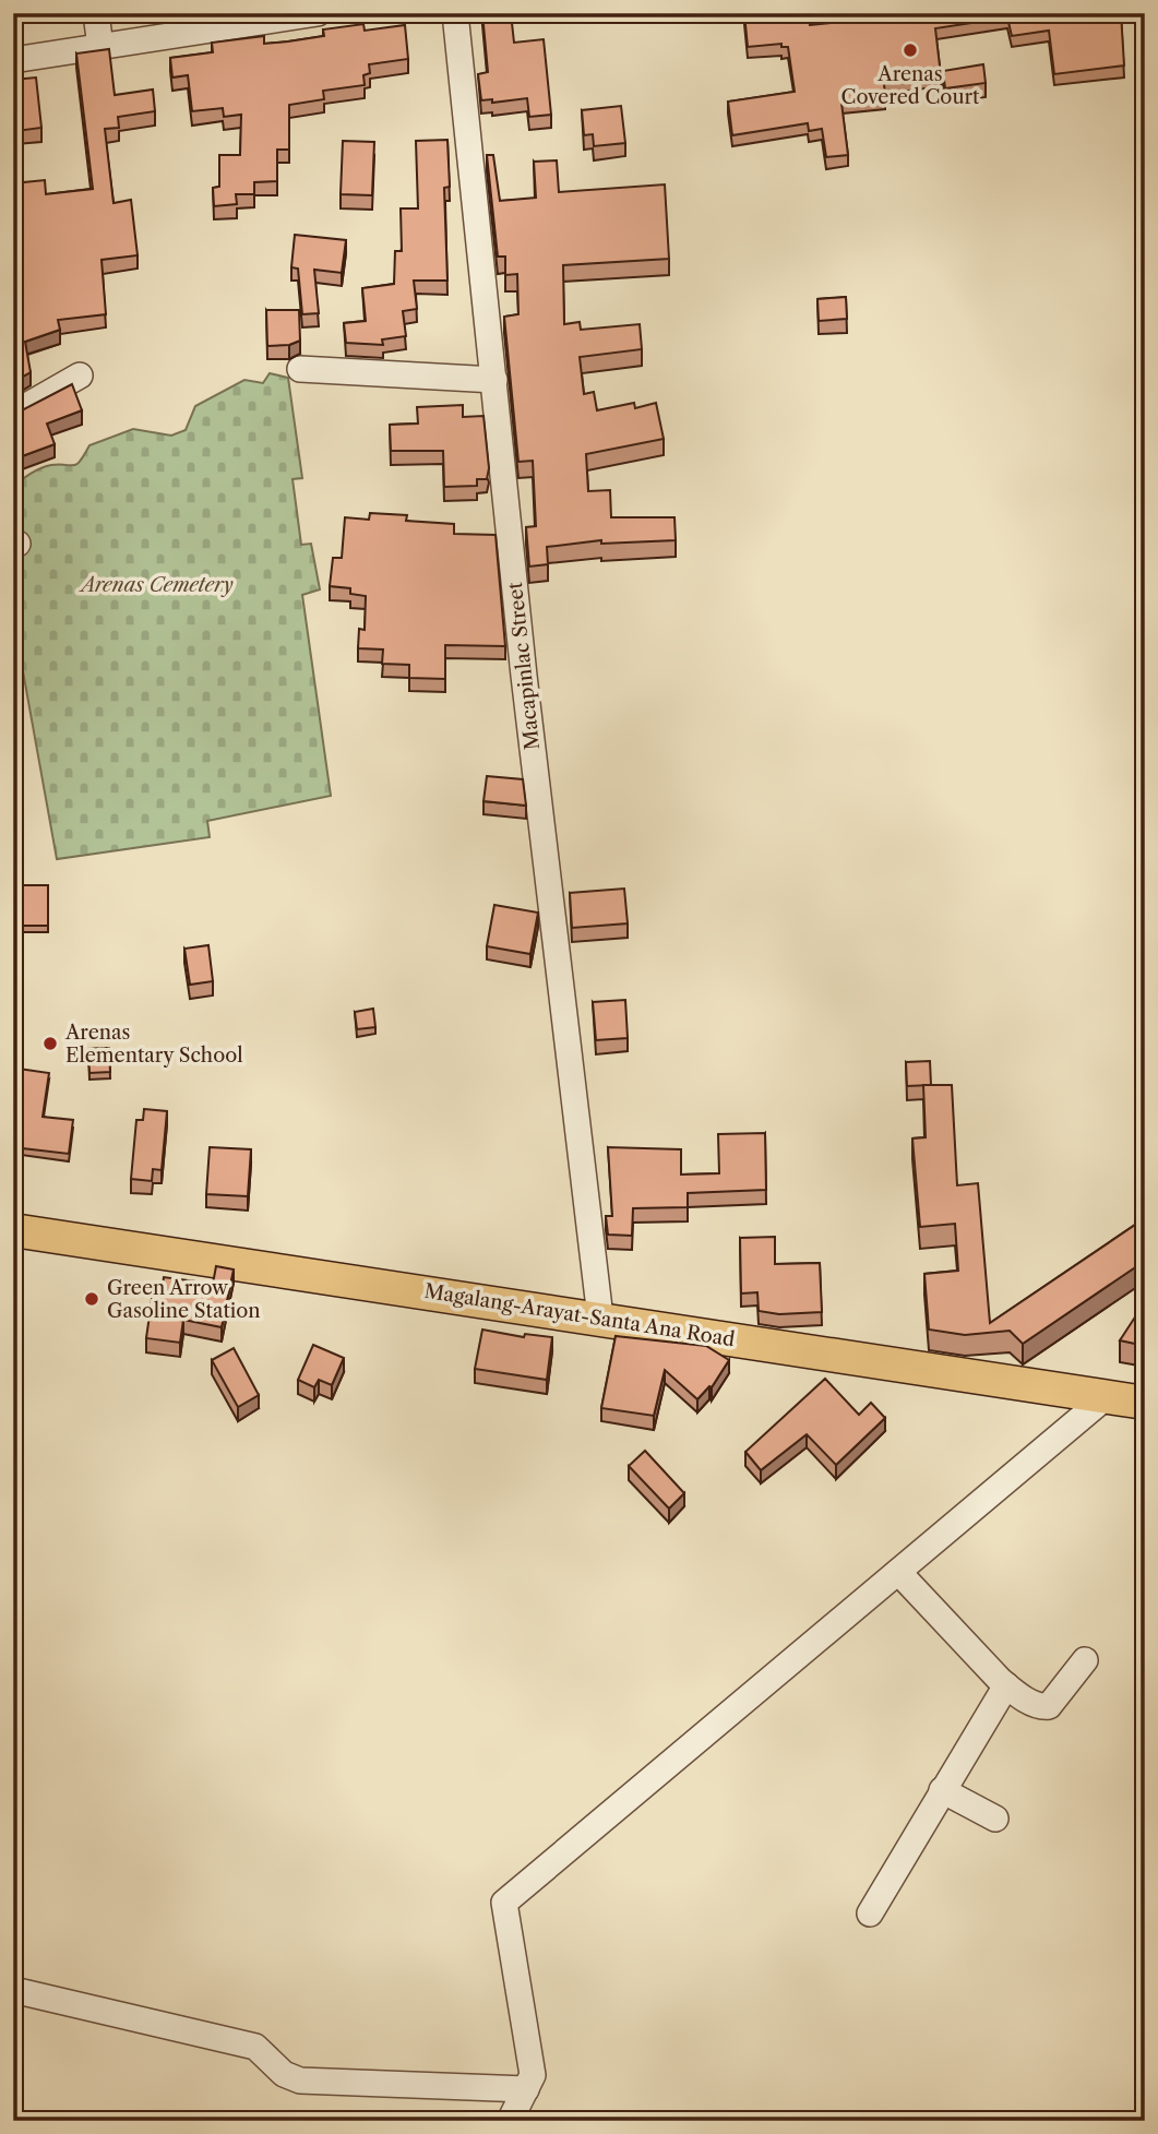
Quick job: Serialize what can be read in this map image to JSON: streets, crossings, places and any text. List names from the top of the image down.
{
  "streets": {
    "main road": ["Magalang-Arayat-Santa Ana Road"],
    "street": ["Macapinlac Street"]
  },
  "crossings": [
    ["Macapinlac Street", "Magalang-Arayat-Santa Ana Road"]
  ],
  "parks": ["Arenas Cemetery"],
  "places": ["Arenas Covered Court", "Arenas Elementary School", "Green Arrow Gasoline Station"]
}
